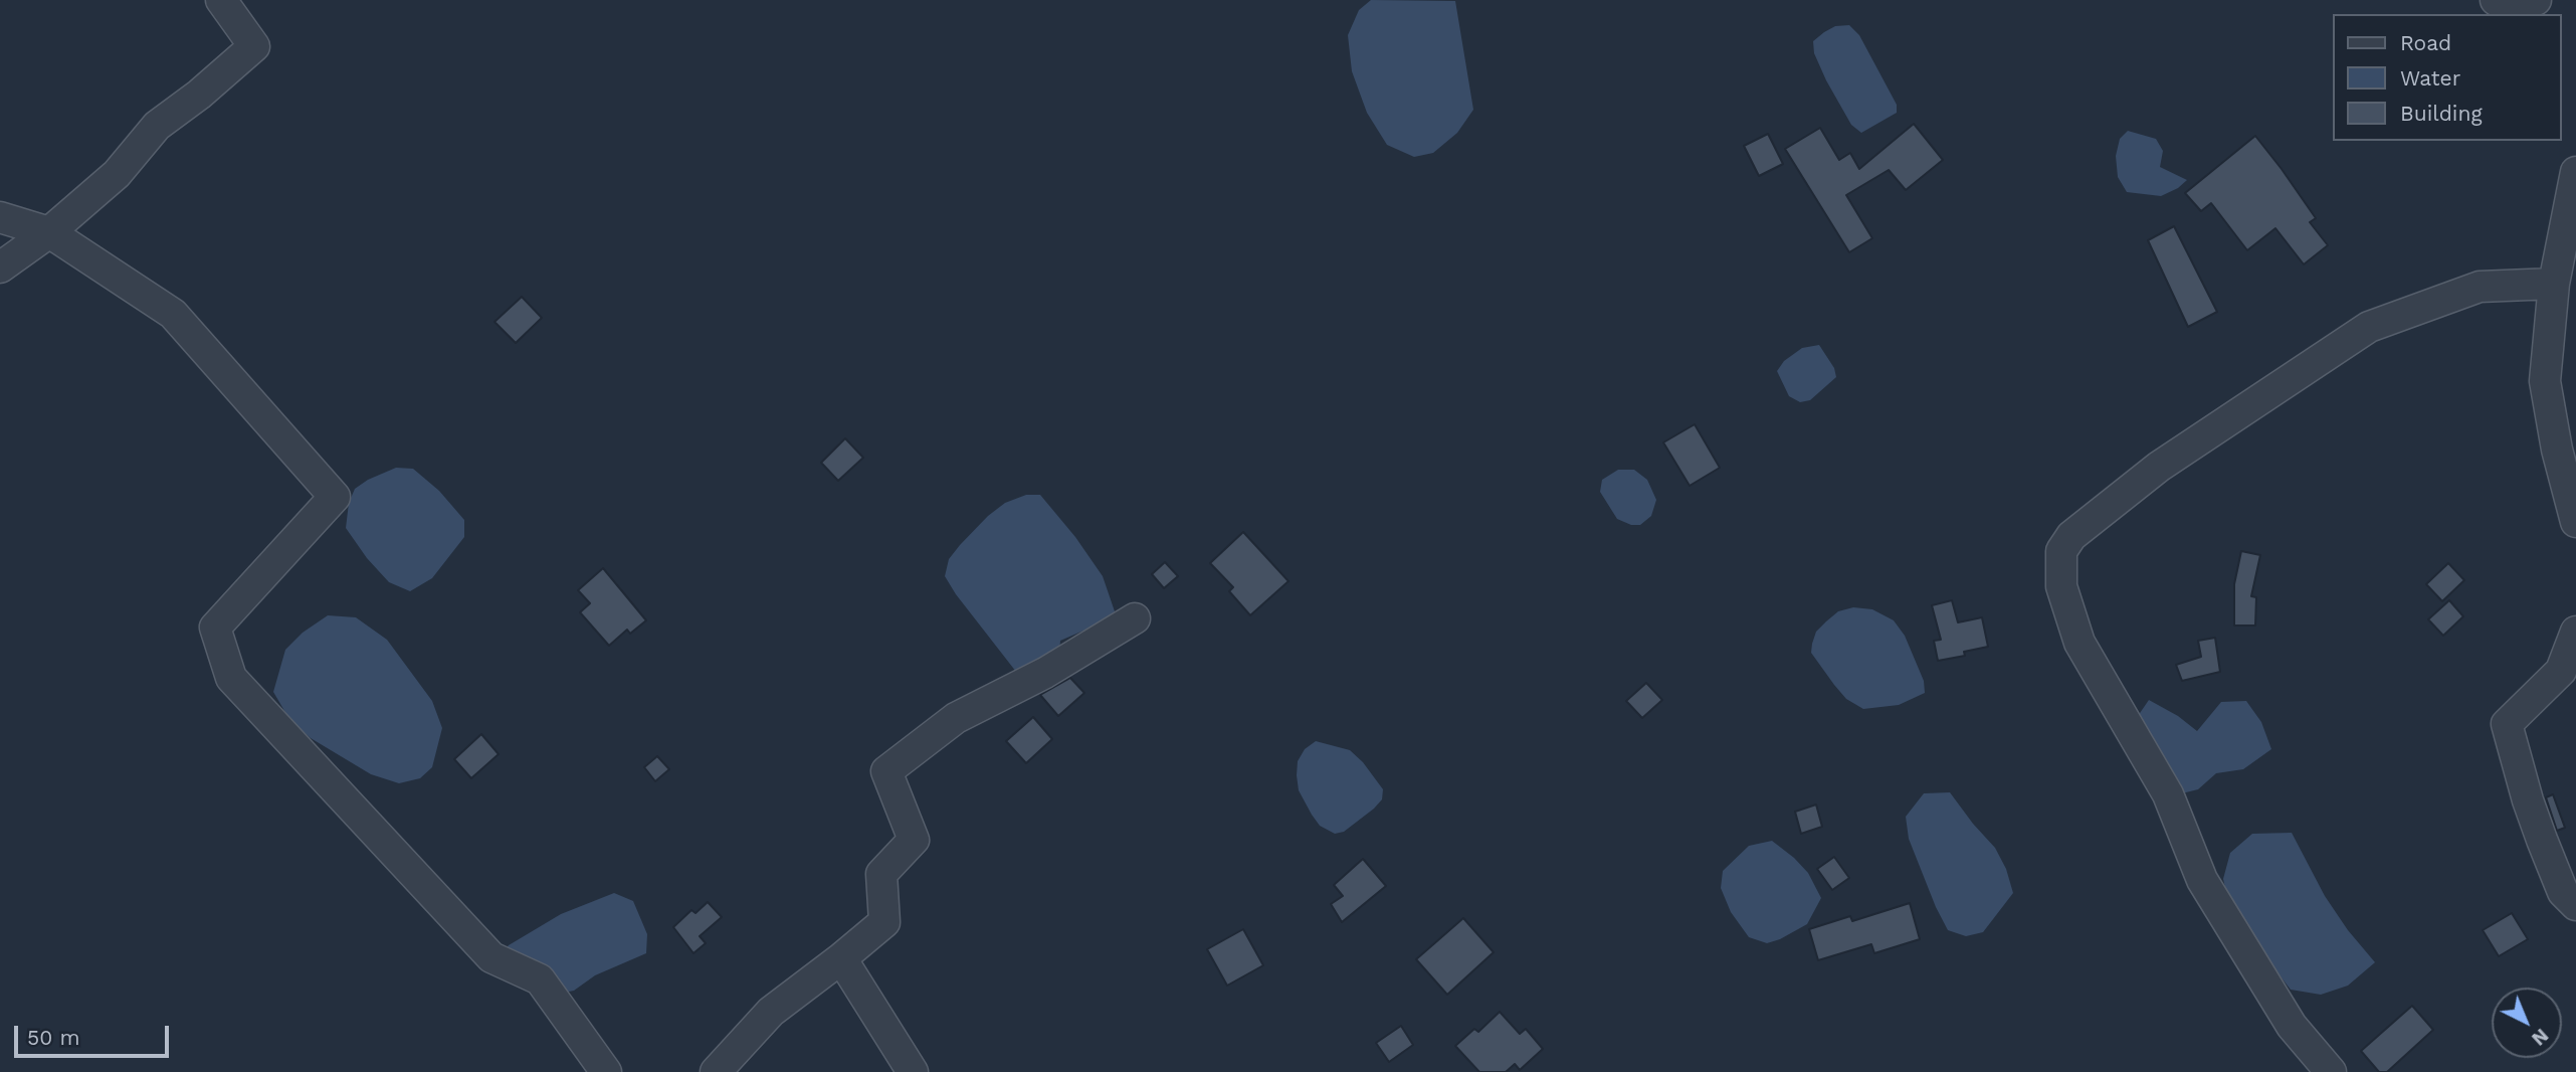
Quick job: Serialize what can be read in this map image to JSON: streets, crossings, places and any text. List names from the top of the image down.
{
  "legend": ["Road", "Water", "Building"],
  "scale_bar": "50 m",
  "north": "bottom right"
}
